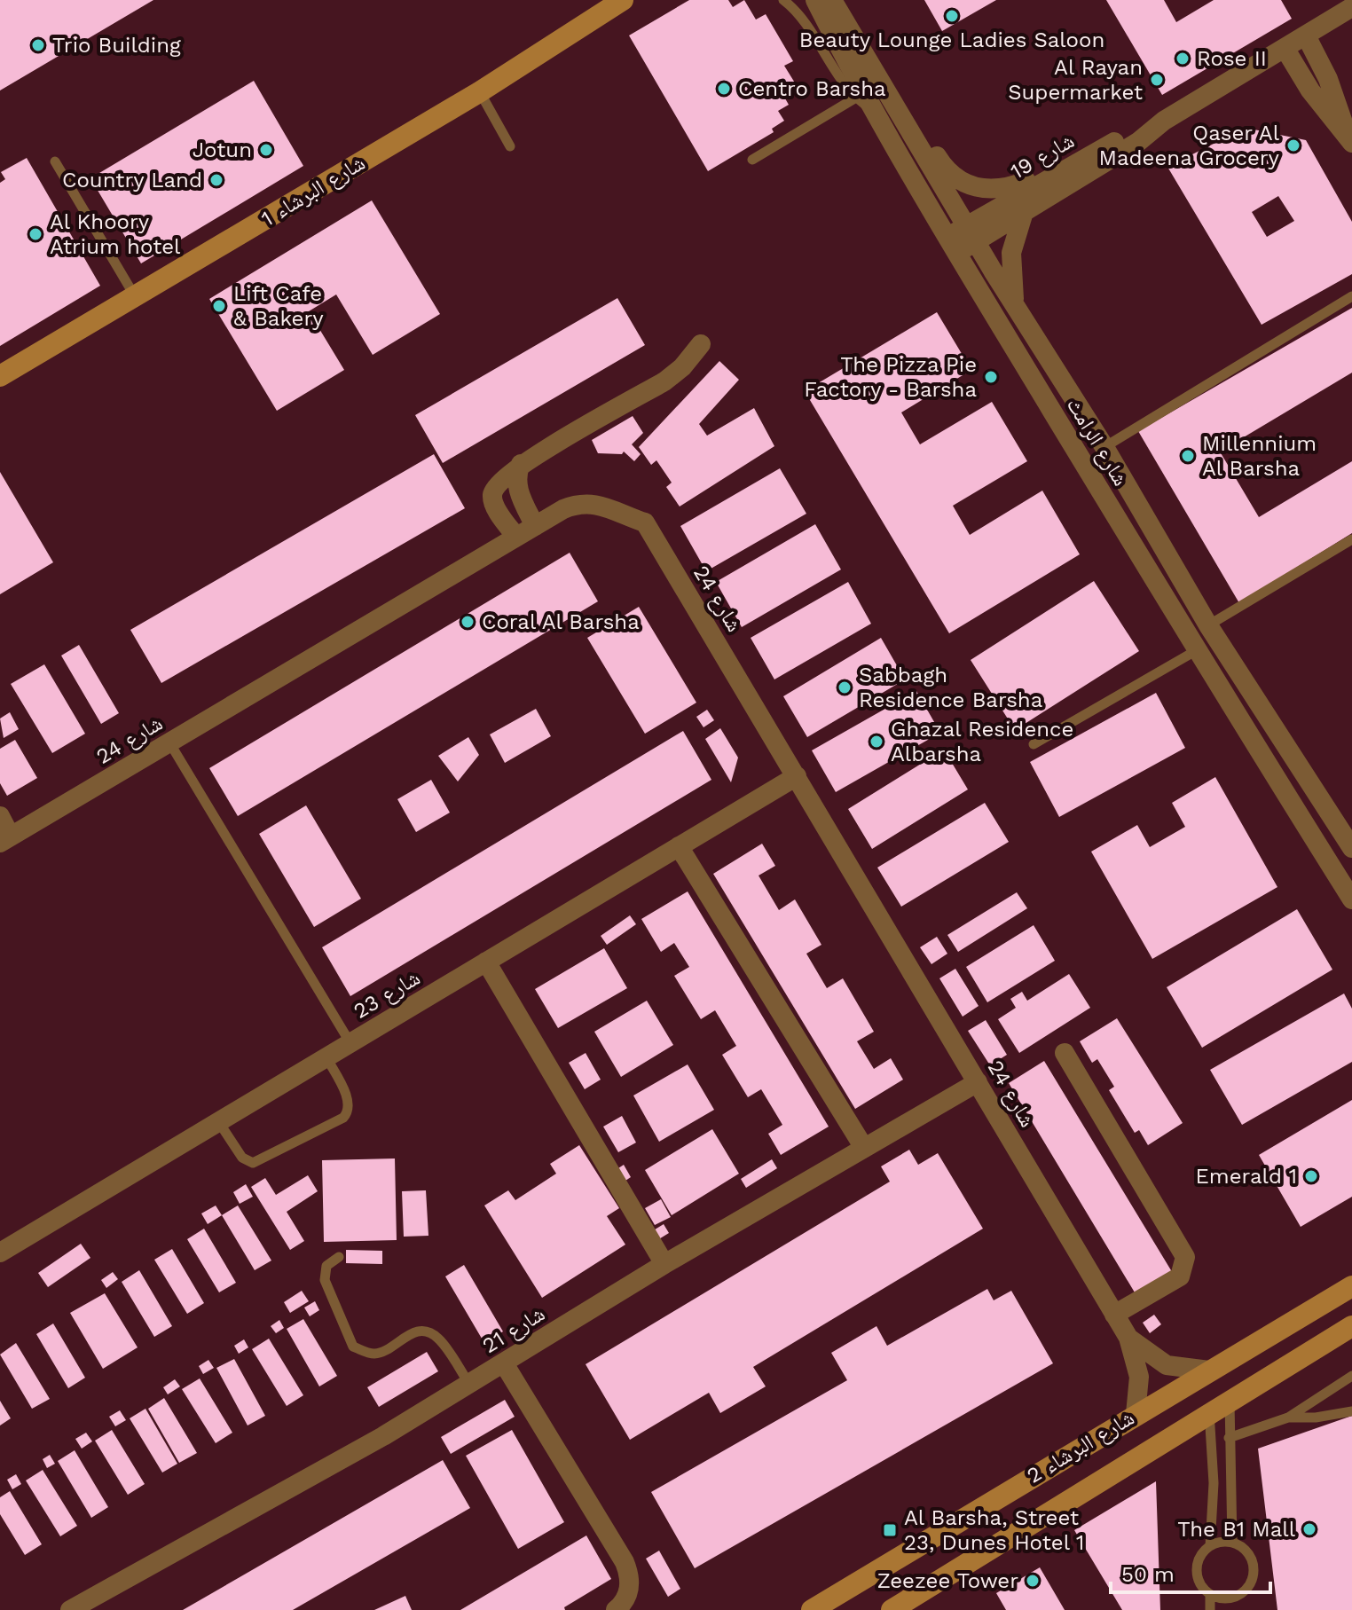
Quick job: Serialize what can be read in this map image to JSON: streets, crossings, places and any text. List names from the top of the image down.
{
  "streets": {
    "street": [
      "شارع 19",
      "شارع البرشاء 1",
      "شارع الرامث",
      "شارع 24",
      "شارع 23",
      "شارع 21",
      "شارع البرشاء 2"
    ]
  },
  "crossings": [
    ["شارع 19", "شارع الرامث"],
    ["شارع 24", "شارع 23"],
    ["شارع 24", "شارع 21"],
    ["شارع 24", "شارع البرشاء 2"]
  ],
  "places": {
    "other": [
      "Beauty Lounge Ladies Saloon",
      "Trio Building",
      "Rose II",
      "Al Rayan Supermarket",
      "Centro Barsha",
      "Qaser Al Madeena Grocery",
      "Jotun",
      "Country Land",
      "Al Khoory Atrium hotel",
      "Lift Cafe & Bakery",
      "The Pizza Pie Factory - Barsha",
      "Millennium Al Barsha",
      "Coral Al Barsha",
      "Sabbagh Residence Barsha",
      "Ghazal Residence Albarsha",
      "Emerald 1",
      "The B1 Mall",
      "Zeezee Tower"
    ],
    "transit": ["Al Barsha, Street 23, Dunes Hotel 1"]
  },
  "scale_bar": "50 m"
}
